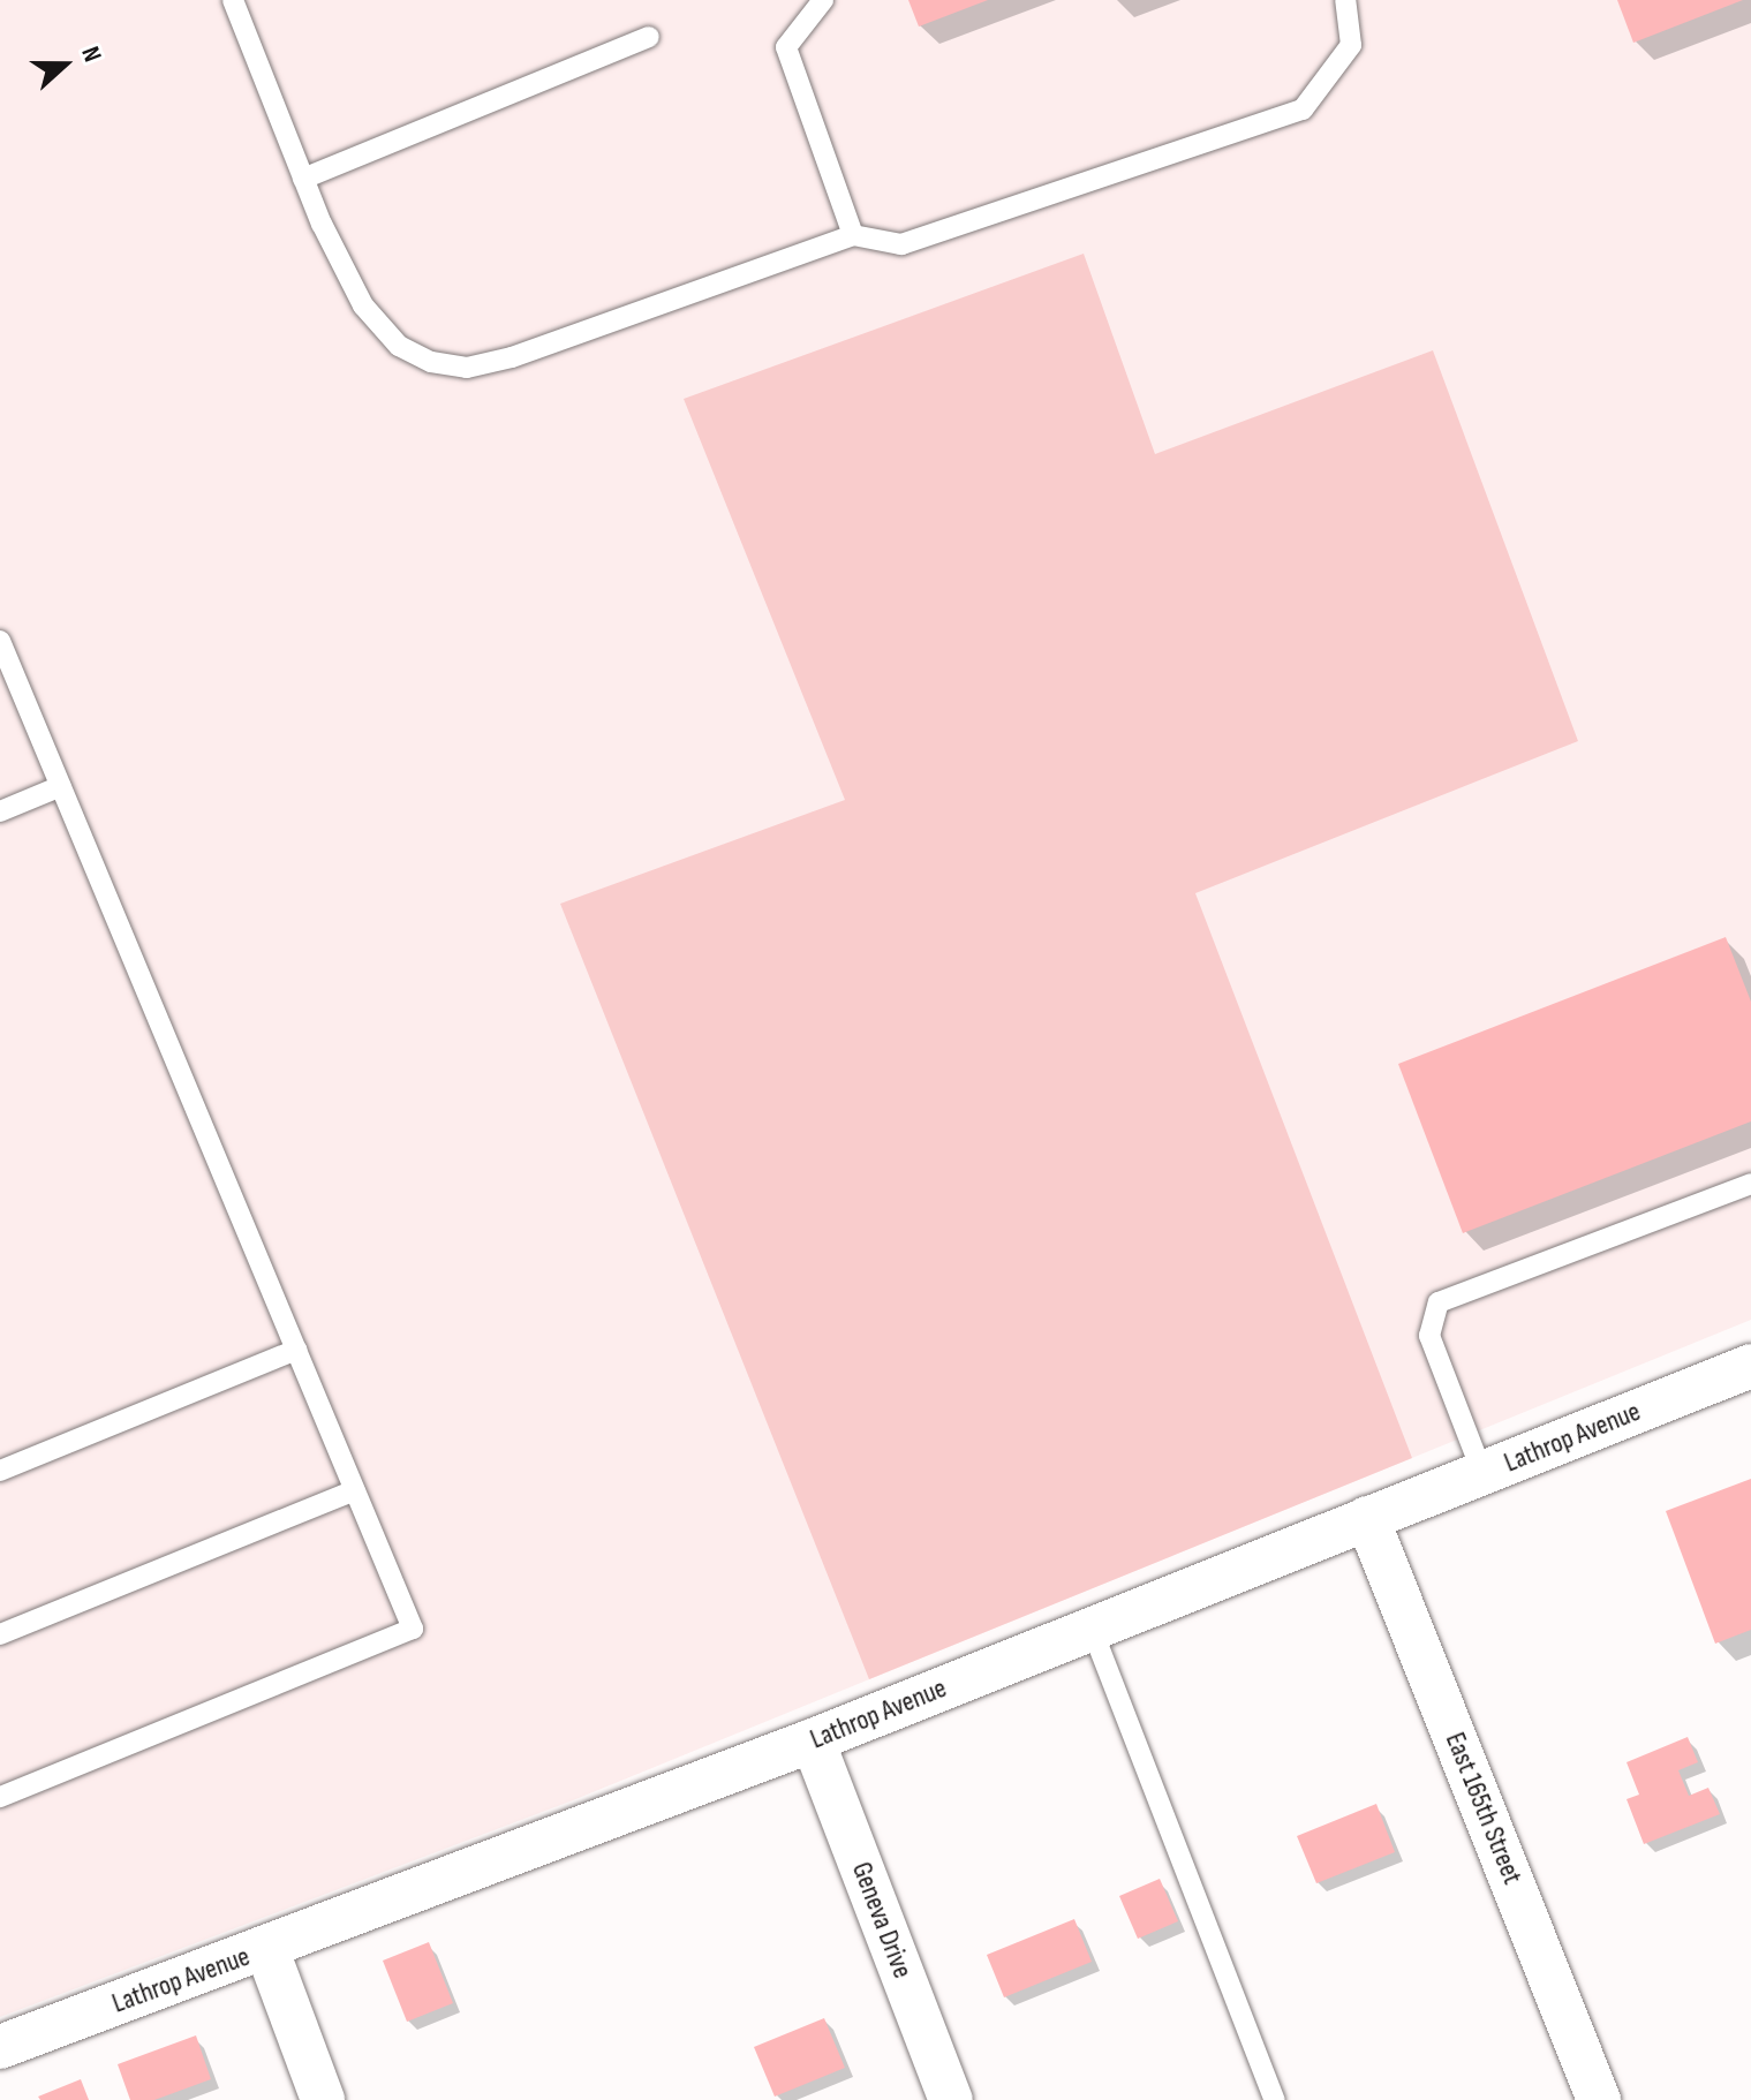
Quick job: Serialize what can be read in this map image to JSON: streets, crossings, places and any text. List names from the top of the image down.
{
  "streets": {
    "street": ["Lathrop Avenue", "East 165th Street", "Geneva Drive"]
  },
  "crossings": [
    ["Lathrop Avenue", "East 165th Street"],
    ["Lathrop Avenue", "Geneva Drive"]
  ],
  "north": "right"
}
